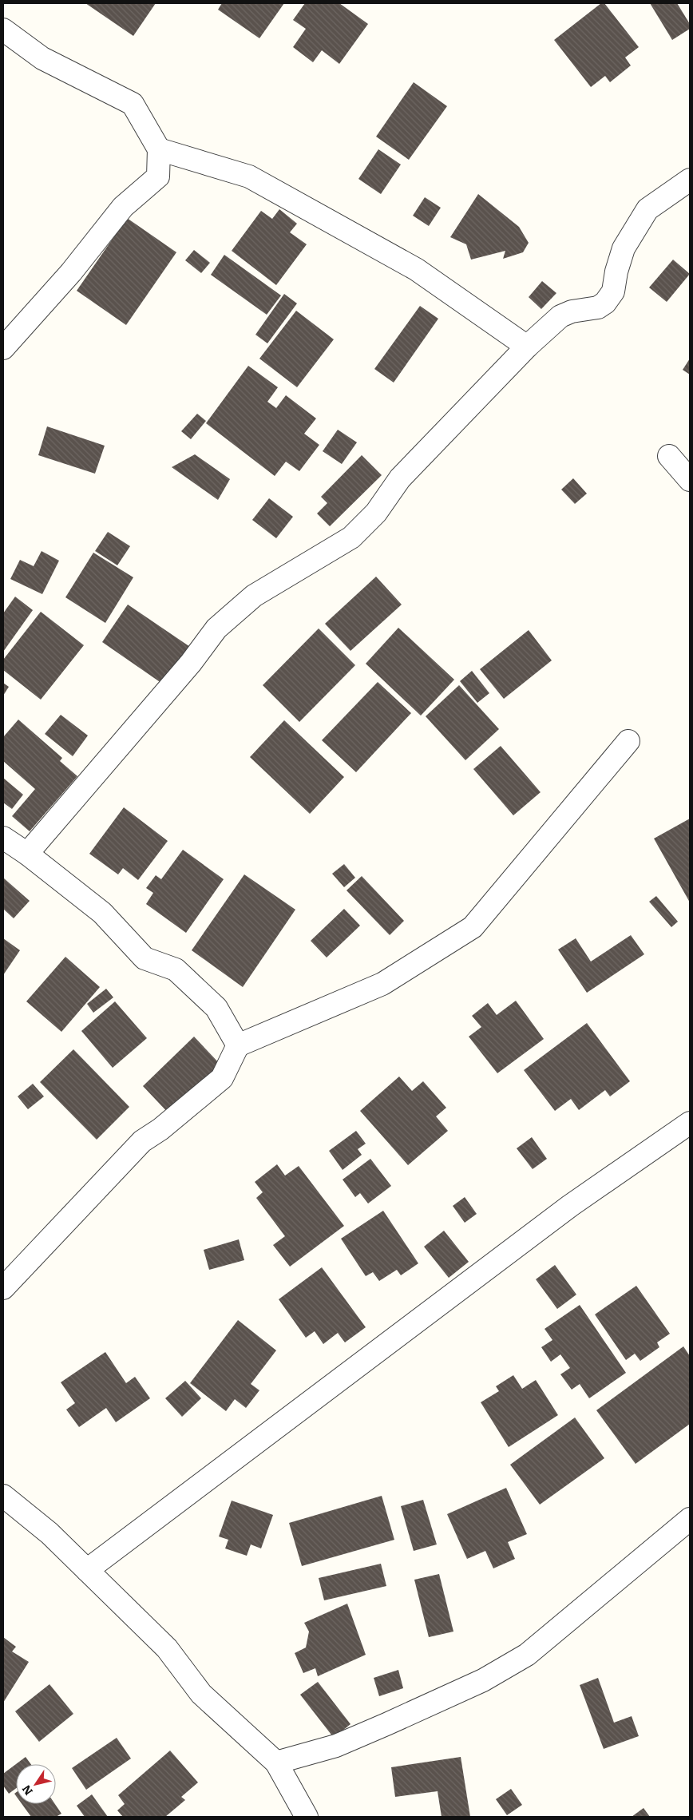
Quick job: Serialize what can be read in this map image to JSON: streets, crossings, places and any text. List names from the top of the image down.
{
  "north": "bottom left"
}
